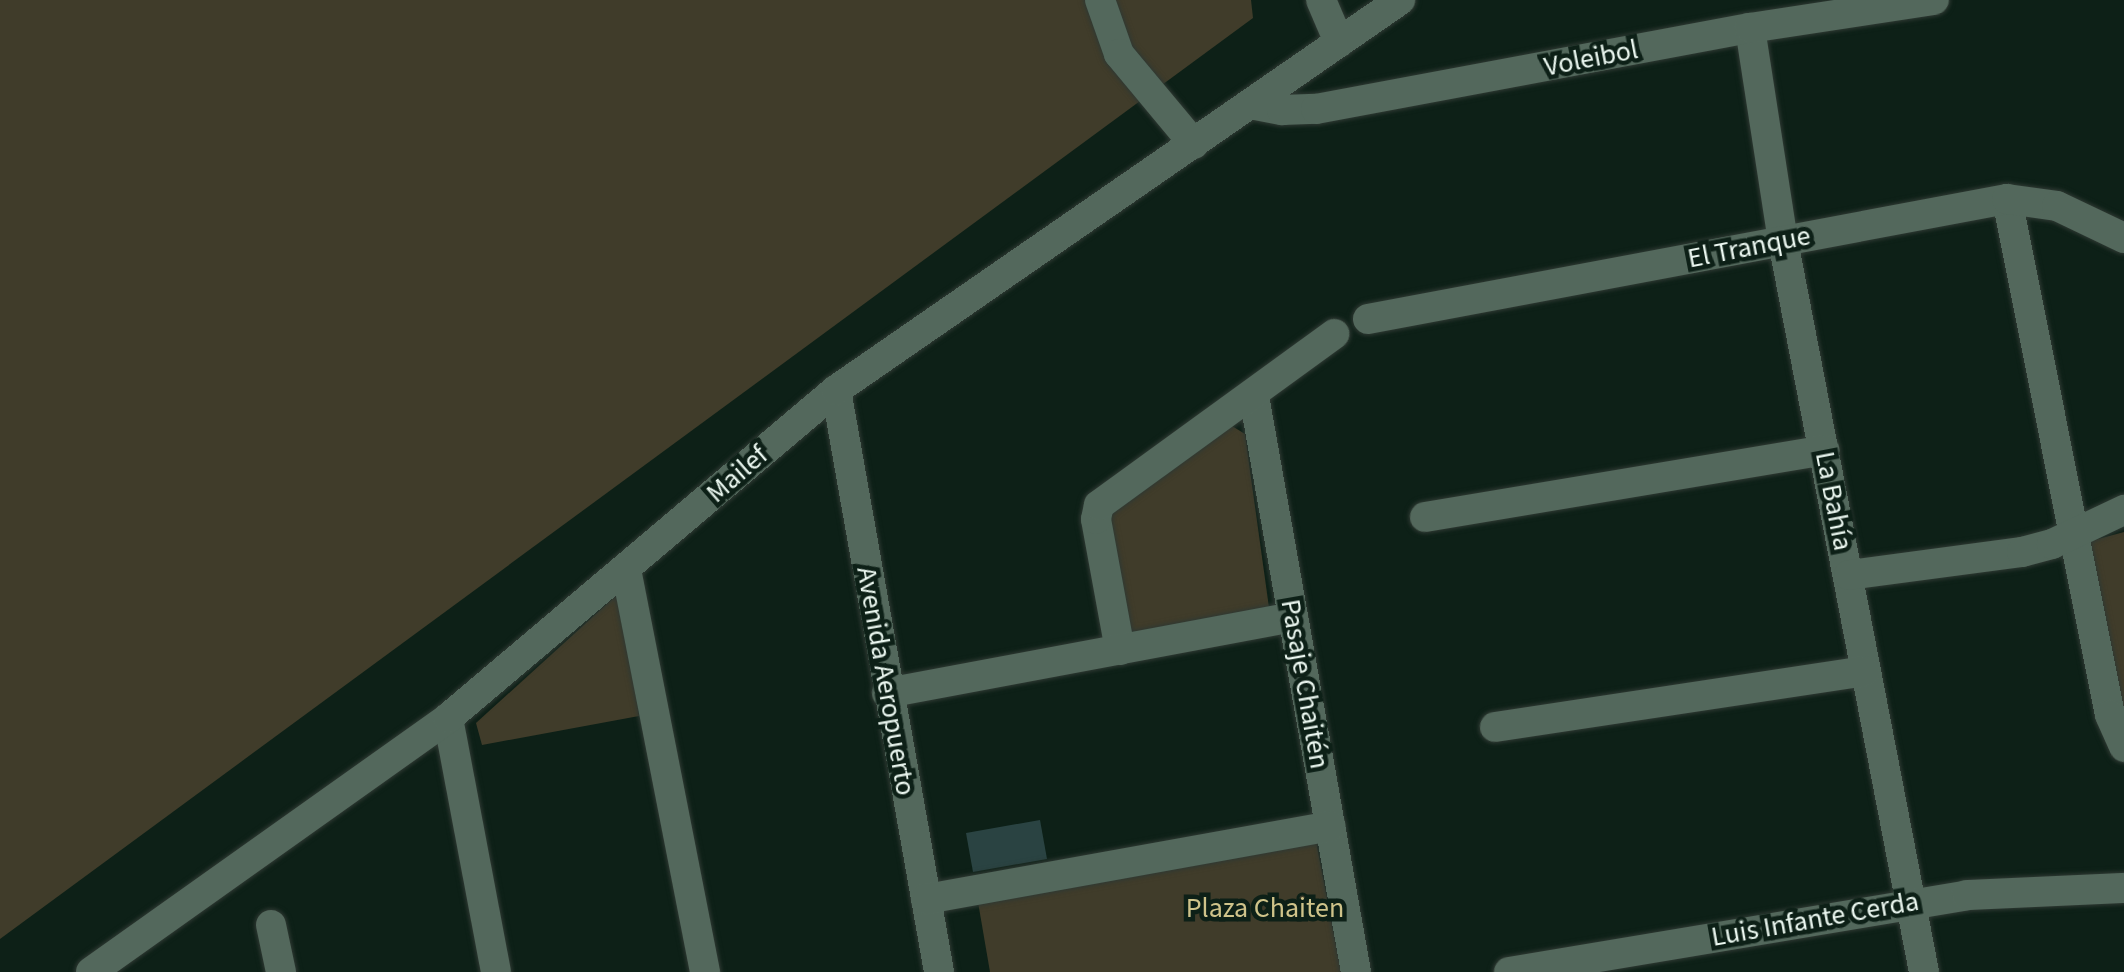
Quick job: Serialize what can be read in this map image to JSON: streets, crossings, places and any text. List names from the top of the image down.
{
  "streets": {
    "street": [
      "Voleibol",
      "El Tranque",
      "Mailef",
      "La Bahía",
      "Avenida Aeropuerto",
      "Pasaje Chaitén",
      "Luis Infante Cerda"
    ]
  },
  "crossings": [
    ["Voleibol", "Mailef"],
    ["Voleibol", "La Bahía"],
    ["El Tranque", "La Bahía"],
    ["Mailef", "Avenida Aeropuerto"],
    ["La Bahía", "Luis Infante Cerda"]
  ],
  "parks": ["Plaza Chaiten"]
}
